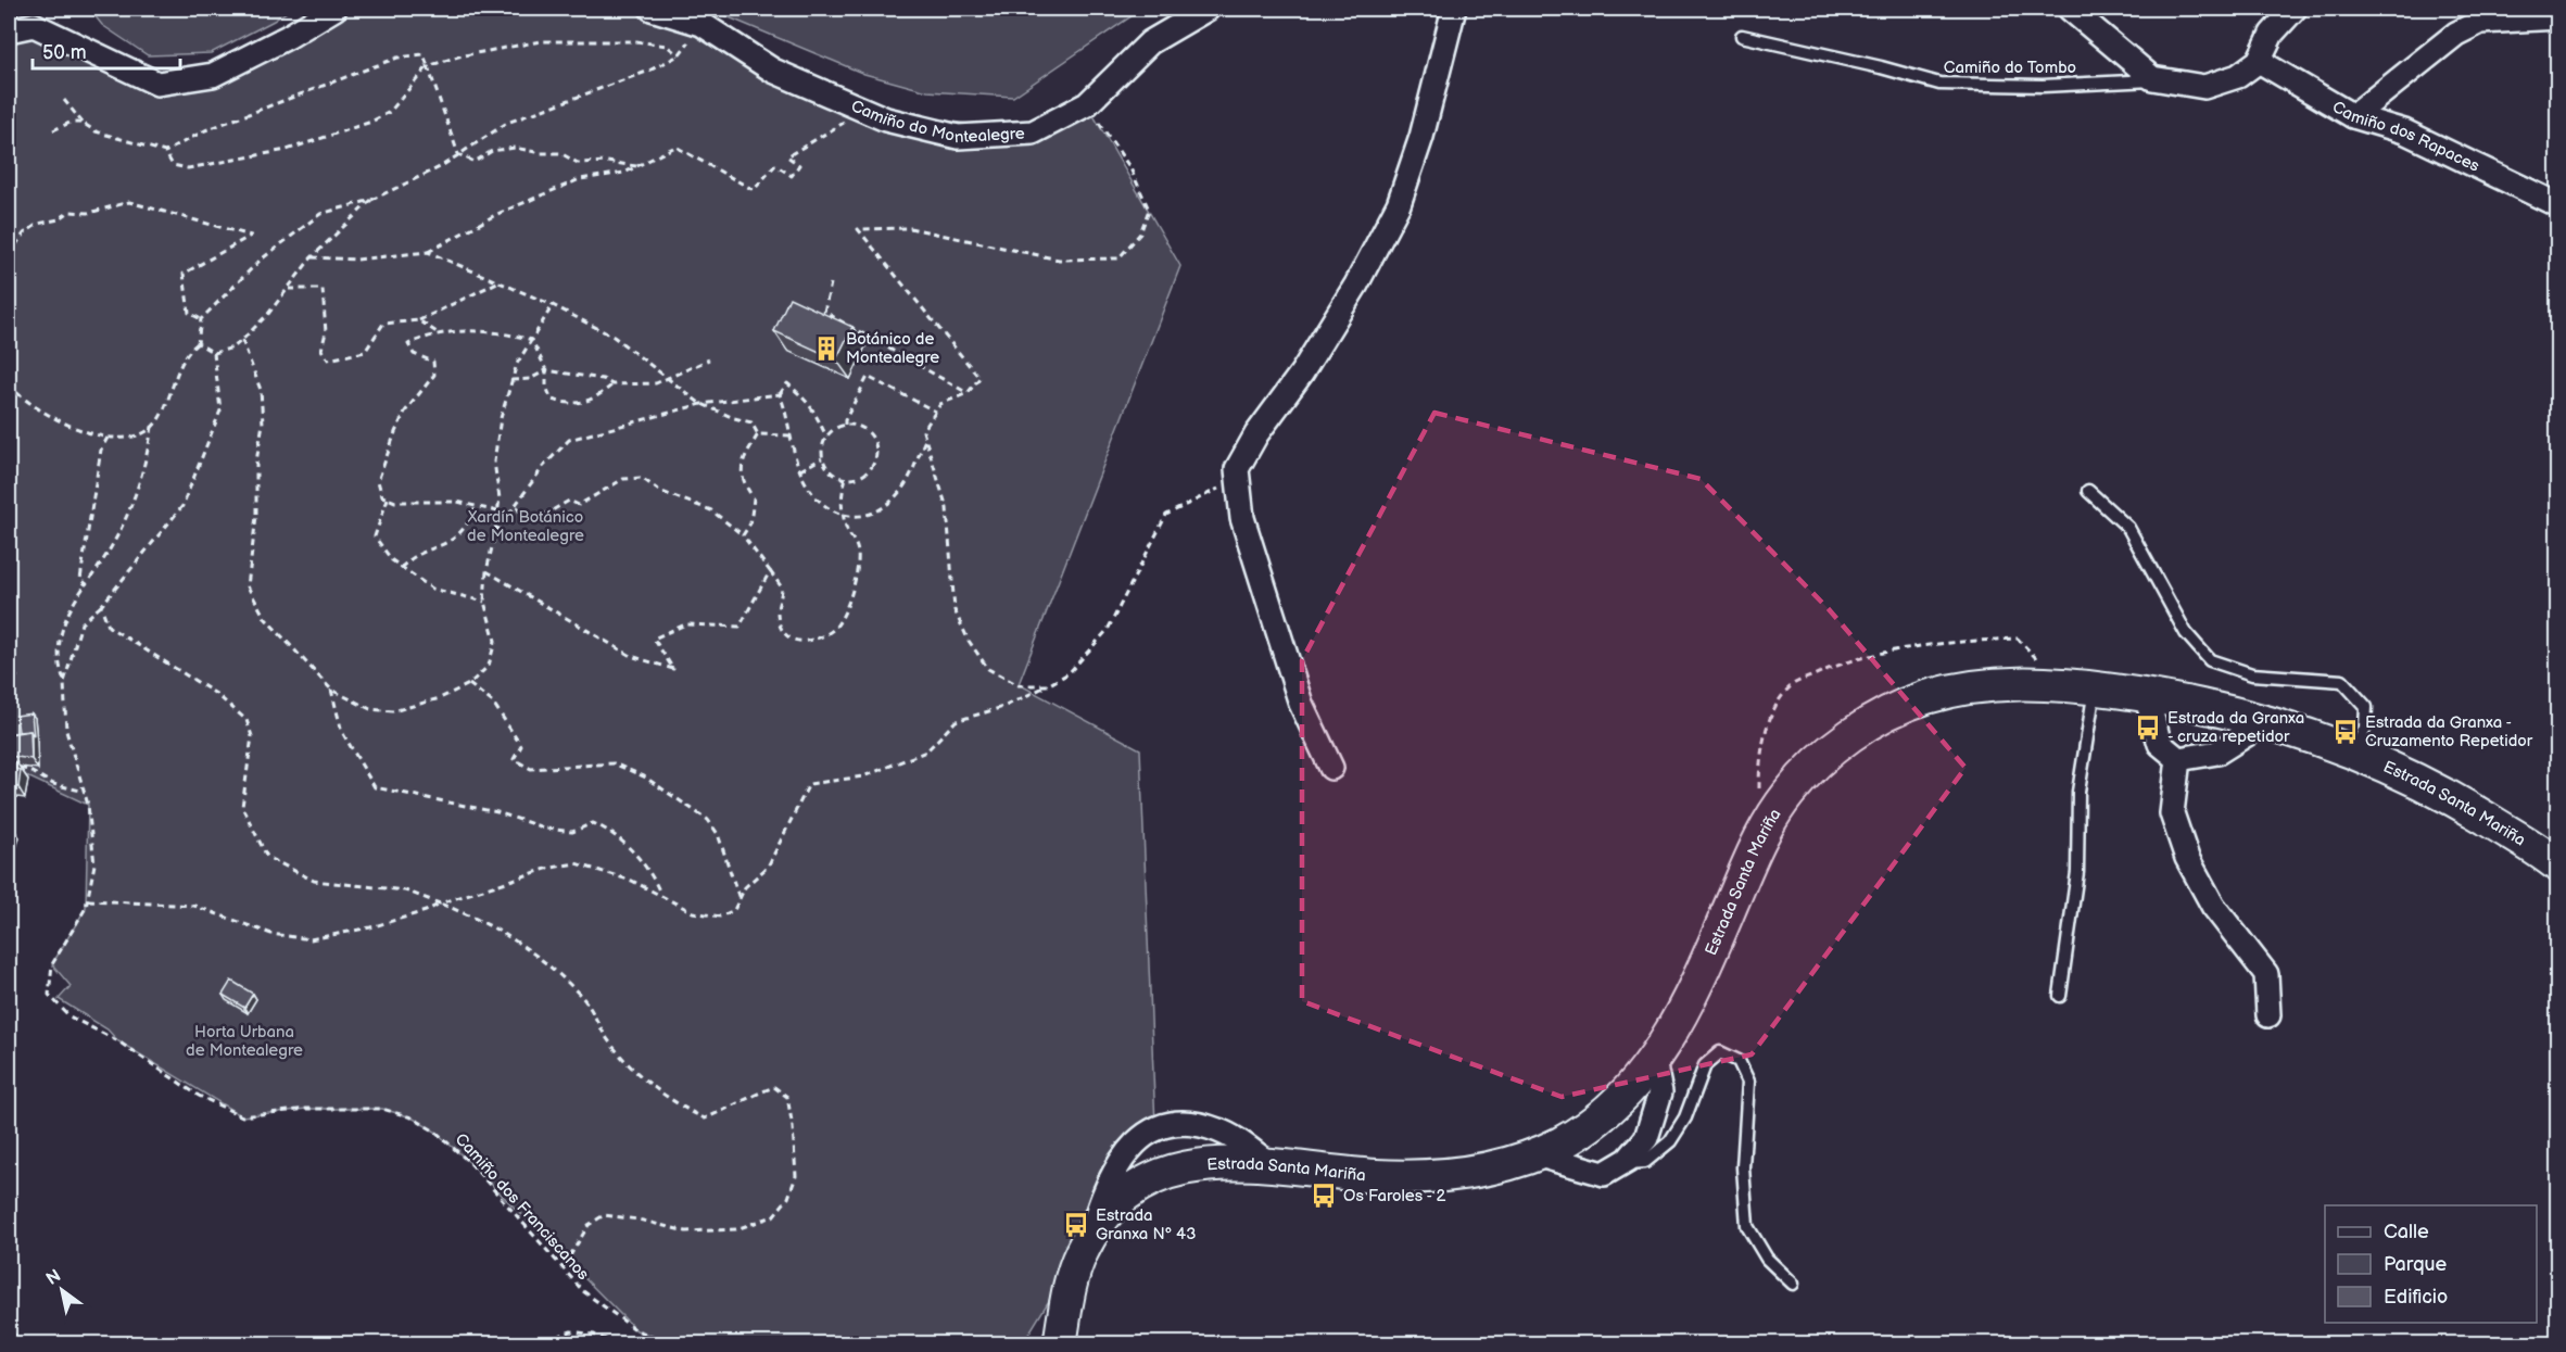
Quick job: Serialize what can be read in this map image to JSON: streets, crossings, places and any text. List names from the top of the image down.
{
  "streets": {
    "main road": ["Estrada Santa Mariña"],
    "street": ["Camiño do Montealegre", "Camiño dos Rapaces"],
    "lane": ["Camiño do Tombo"],
    "path": ["Camiño dos Franciscanos"]
  },
  "parks": ["Xardín Botánico de Montealegre", "Horta Urbana de Montealegre"],
  "places": {
    "building": ["Botánico de Montealegre"],
    "bus stop": [
      "Estrada da Granxa - cruza repetidor",
      "Estrada da Granxa - Cruzamento Repetidor",
      "Os Faroles - 2",
      "Estrada Granxa Nº 43"
    ]
  },
  "legend": ["Calle", "Parque", "Edificio"],
  "scale_bar": "50 m",
  "north": "top left"
}
